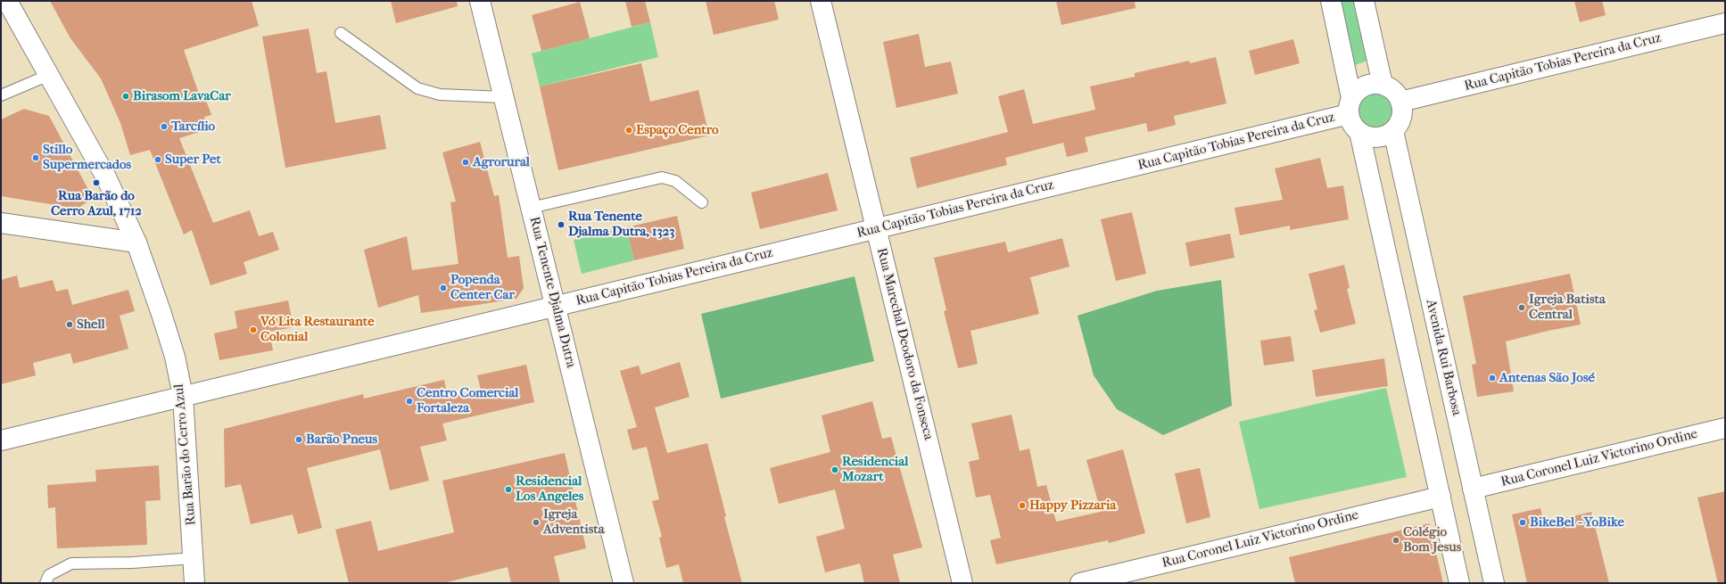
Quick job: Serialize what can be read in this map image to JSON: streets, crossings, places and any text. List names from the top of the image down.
{
  "streets": {
    "street": [
      "Rua Capitão Tobias Pereira da Cruz",
      "Rua Tenente Djalma Dutra",
      "Rua Marechal Deodoro da Fonseca",
      "Avenida Rui Barbosa",
      "Rua Barão do Cerro Azul",
      "Rua Coronel Luiz Victorino Ordine"
    ]
  },
  "crossings": [
    ["Rua Capitão Tobias Pereira da Cruz", "Rua Tenente Djalma Dutra"],
    ["Rua Capitão Tobias Pereira da Cruz", "Rua Marechal Deodoro da Fonseca"],
    ["Rua Capitão Tobias Pereira da Cruz", "Avenida Rui Barbosa"],
    ["Rua Capitão Tobias Pereira da Cruz", "Rua Barão do Cerro Azul"],
    ["Avenida Rui Barbosa", "Rua Coronel Luiz Victorino Ordine"]
  ],
  "places": [
    "Birasom LavaCar",
    "Tarcílio",
    "Espaço Centro",
    "Stillo Supermercados",
    "Super Pet",
    "Agrorural",
    "Rua Barão do Cerro Azul, 1712",
    "Rua Tenente Djalma Dutra, 1323",
    "Popenda Center Car",
    "Igreja Batista Central",
    "Shell",
    "Vó Lita Restaurante Colonial",
    "Antenas São José",
    "Centro Comercial Fortaleza",
    "Barão Pneus",
    "Residencial Mozart",
    "Residencial Los Angeles",
    "Happy Pizzaria",
    "Igreja Adventista",
    "BikeBel - YoBike",
    "Colégio Bom Jesus"
  ]
}
